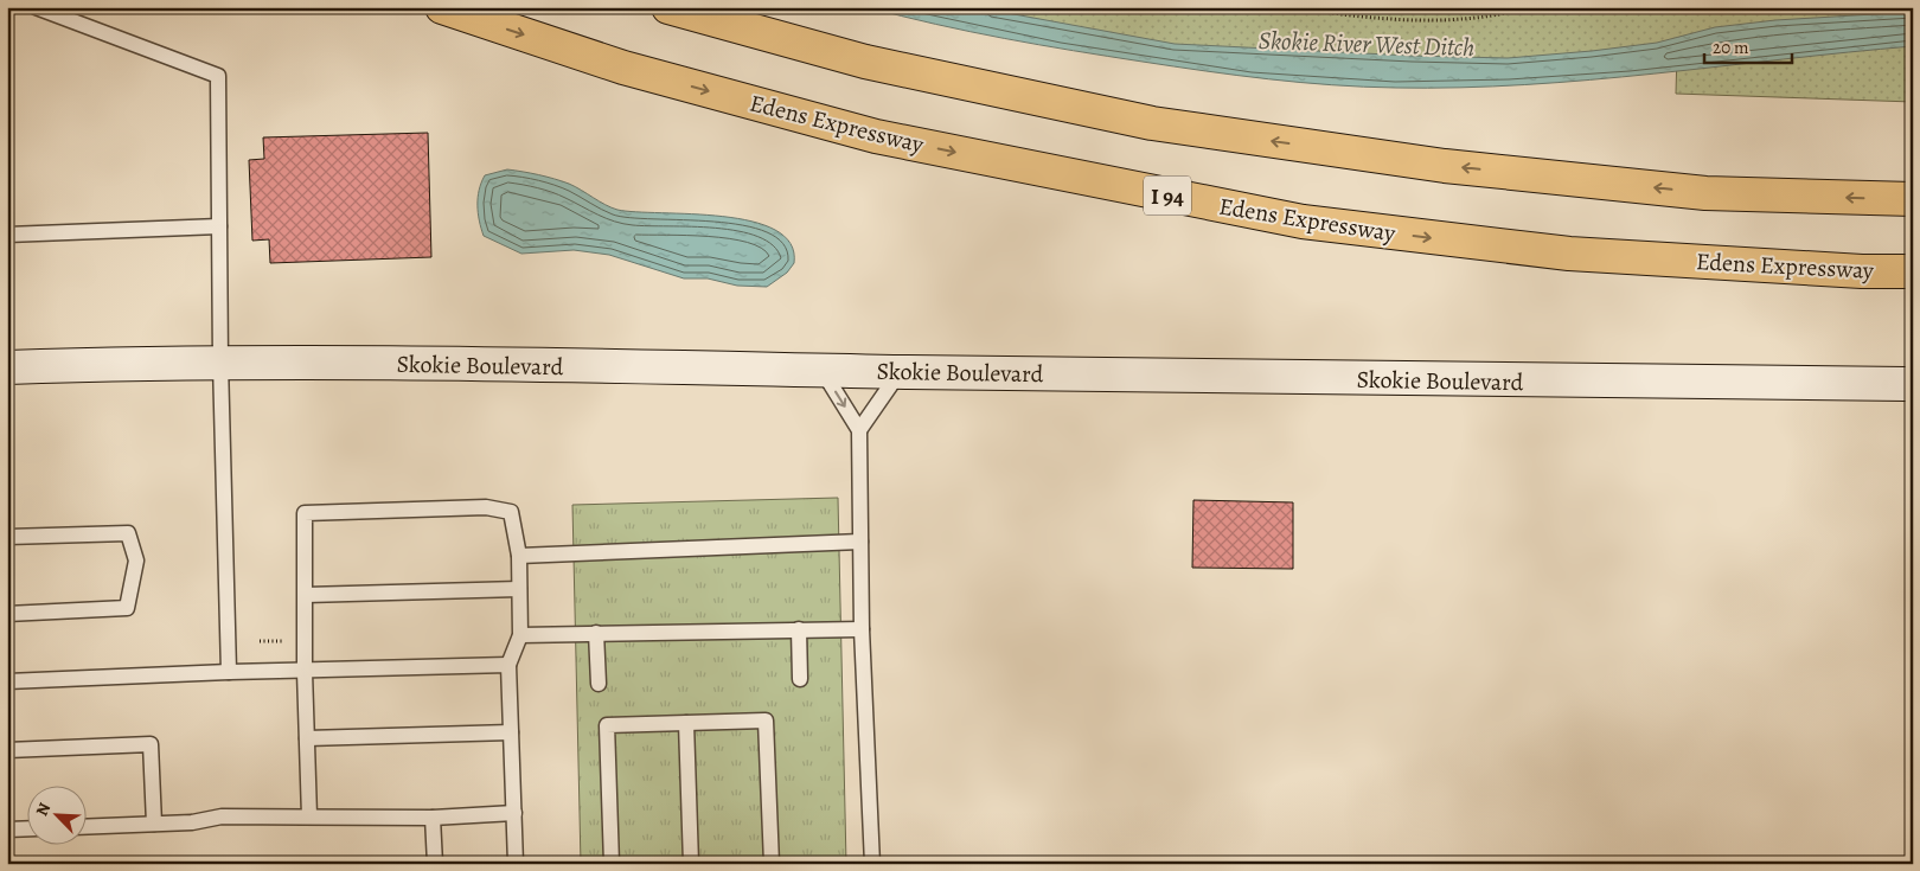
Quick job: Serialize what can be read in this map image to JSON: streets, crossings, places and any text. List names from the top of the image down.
{
  "streets": {
    "highway": ["Edens Expressway", "I 94"],
    "main road": ["Skokie Boulevard"]
  },
  "water": ["Skokie River West Ditch"],
  "scale_bar": "20 m",
  "north": "top left"
}
